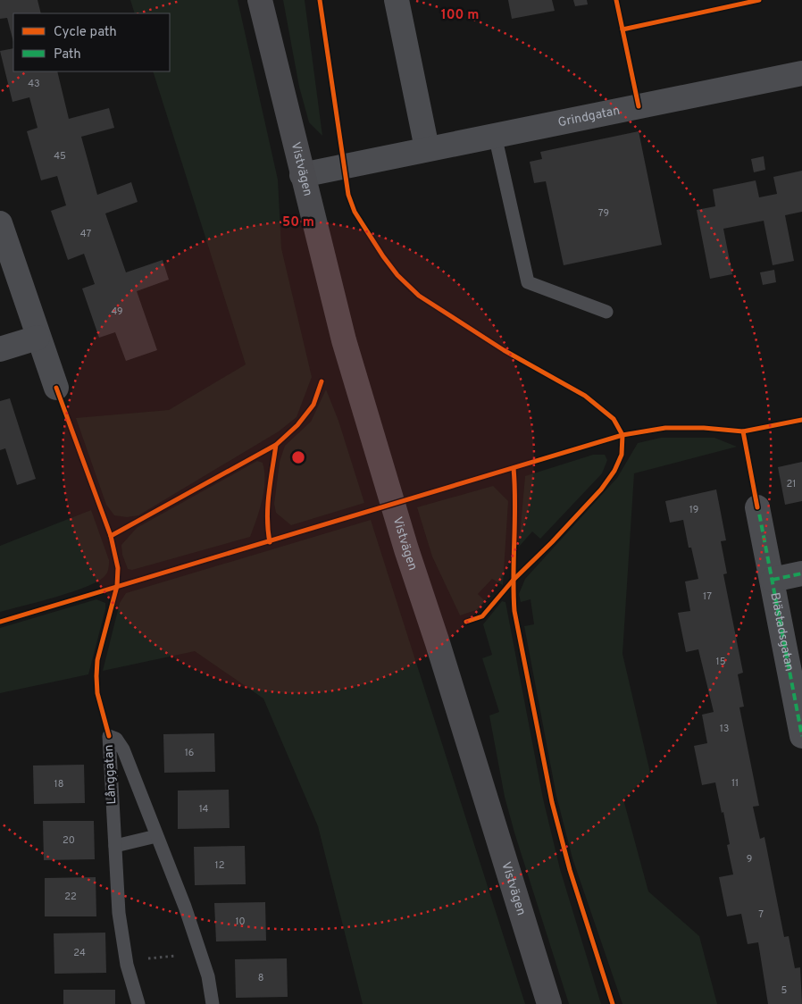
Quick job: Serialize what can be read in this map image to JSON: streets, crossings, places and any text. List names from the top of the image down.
{
  "streets": {
    "main road": ["Vistvägen"],
    "street": ["Grindgatan", "Blästadsgatan"],
    "lane": ["Långgatan"]
  },
  "crossings": [
    ["Grindgatan", "Vistvägen"]
  ],
  "house_numbers": [
    "43",
    "45",
    "79",
    "47",
    "49",
    "21",
    "19",
    "17",
    "15",
    "13",
    "16",
    "11",
    "18",
    "14",
    "20",
    "9",
    "12",
    "22",
    "7",
    "10",
    "24",
    "8",
    "5"
  ],
  "legend": ["Cycle path", "Path"],
  "rings": ["100 m", "50 m"]
}
